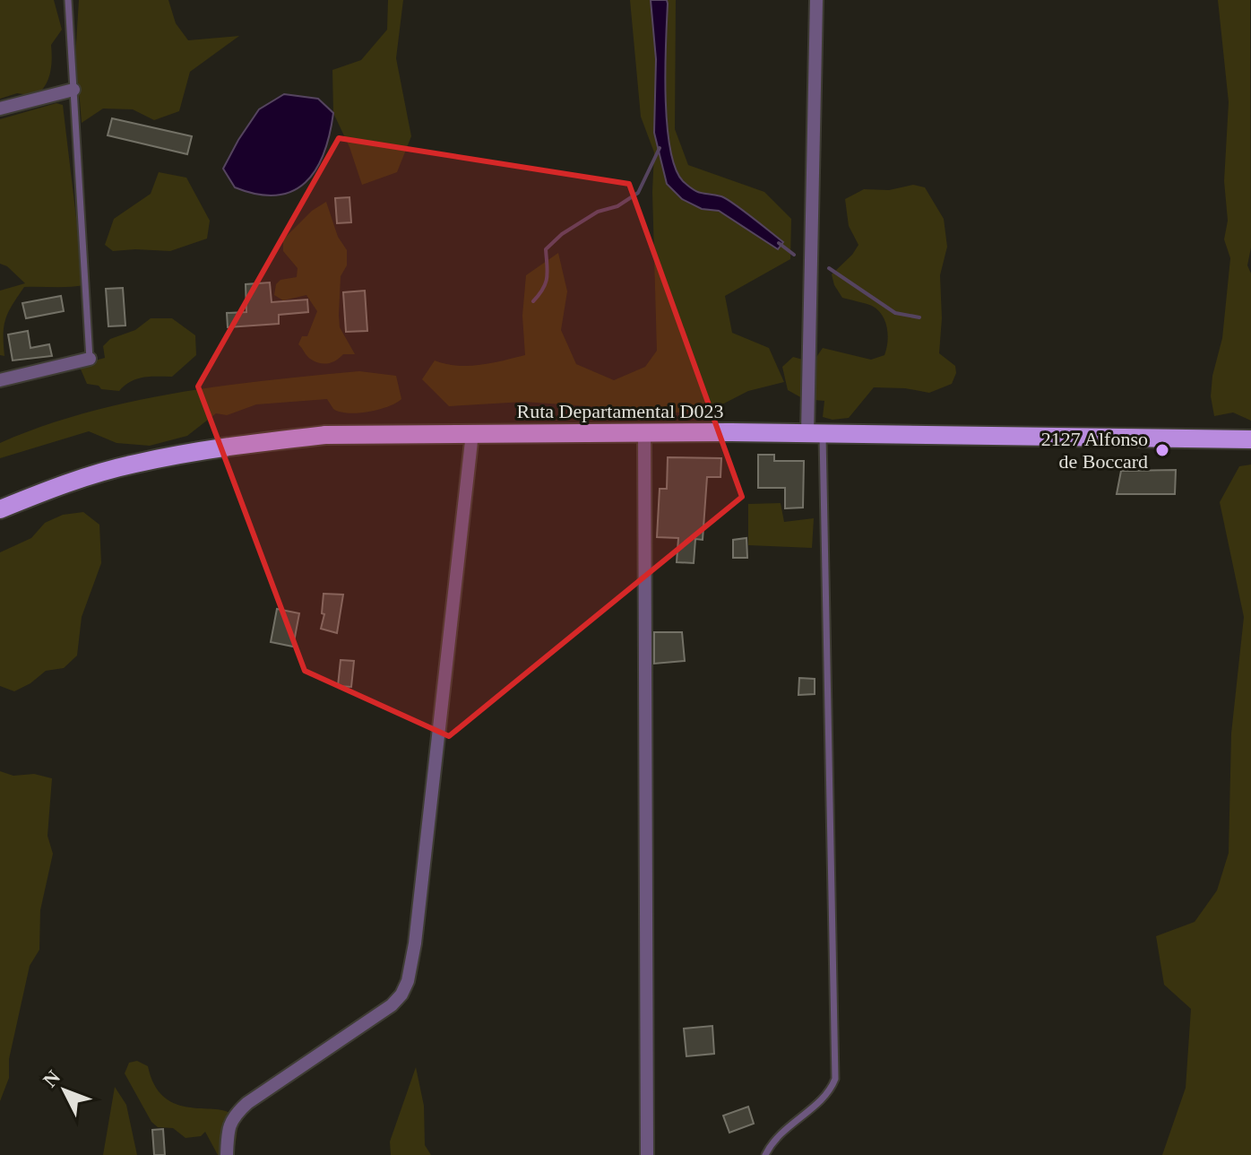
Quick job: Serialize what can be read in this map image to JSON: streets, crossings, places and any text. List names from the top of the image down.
{
  "streets": {
    "main road": ["Ruta Departamental D023"]
  },
  "places": ["2127 Alfonso de Boccard"],
  "north": "top left"
}
